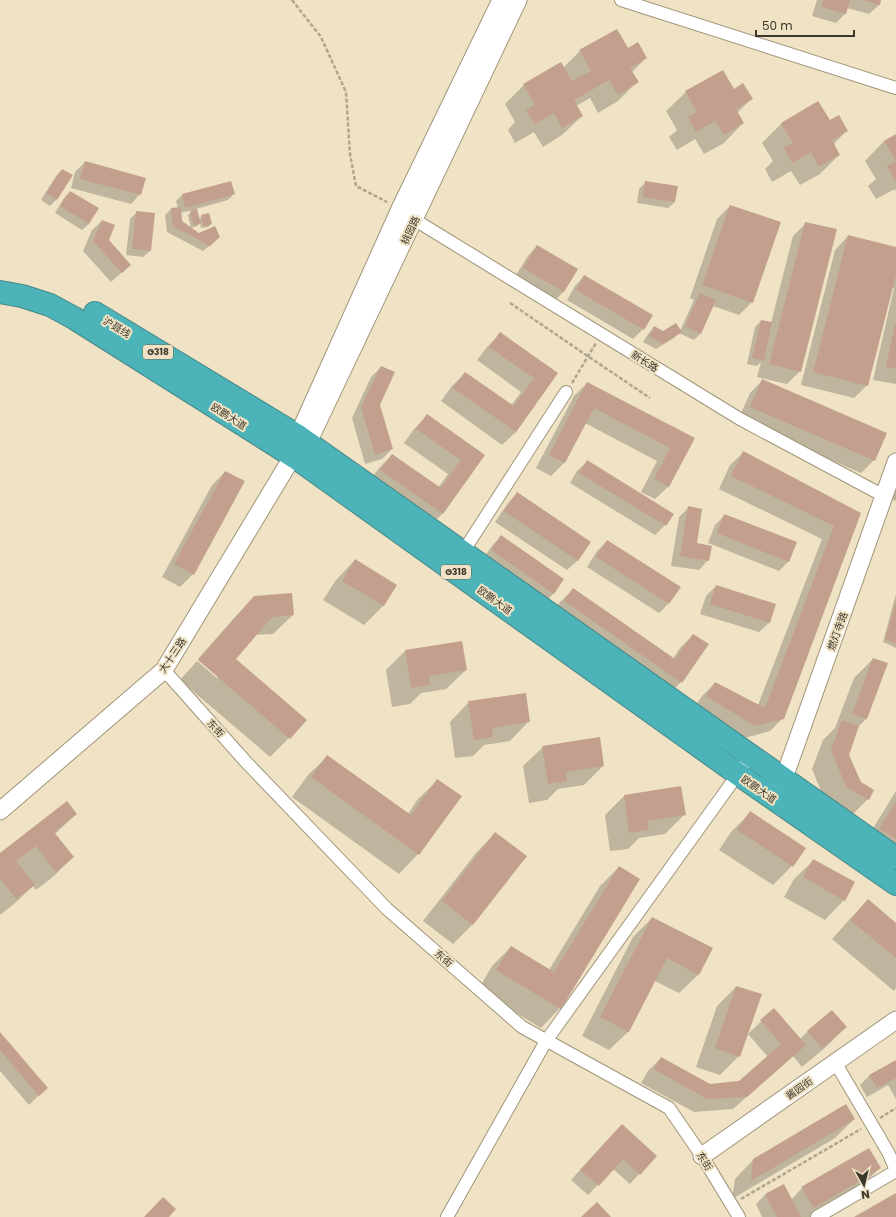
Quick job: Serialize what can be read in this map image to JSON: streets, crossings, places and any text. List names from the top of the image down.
{
  "streets": {
    "highway": ["沪聂线", "G318", "欧鹏大道"],
    "street": [
      "桃园路",
      "新长路",
      "燃灯寺路",
      "大十三路",
      "东街",
      "酱园街"
    ]
  },
  "crossings": [
    ["桃园路", "沪聂线"],
    ["桃园路", "新长路"],
    ["桃园路", "欧鹏大道"],
    ["桃园路", "大十三路"],
    ["沪聂线", "欧鹏大道"],
    ["沪聂线", "大十三路"],
    ["新长路", "燃灯寺路"],
    ["欧鹏大道", "燃灯寺路"],
    ["欧鹏大道", "大十三路"],
    ["大十三路", "东街"],
    ["东街", "酱园街"]
  ],
  "scale_bar": "50 m",
  "north": "bottom"
}
